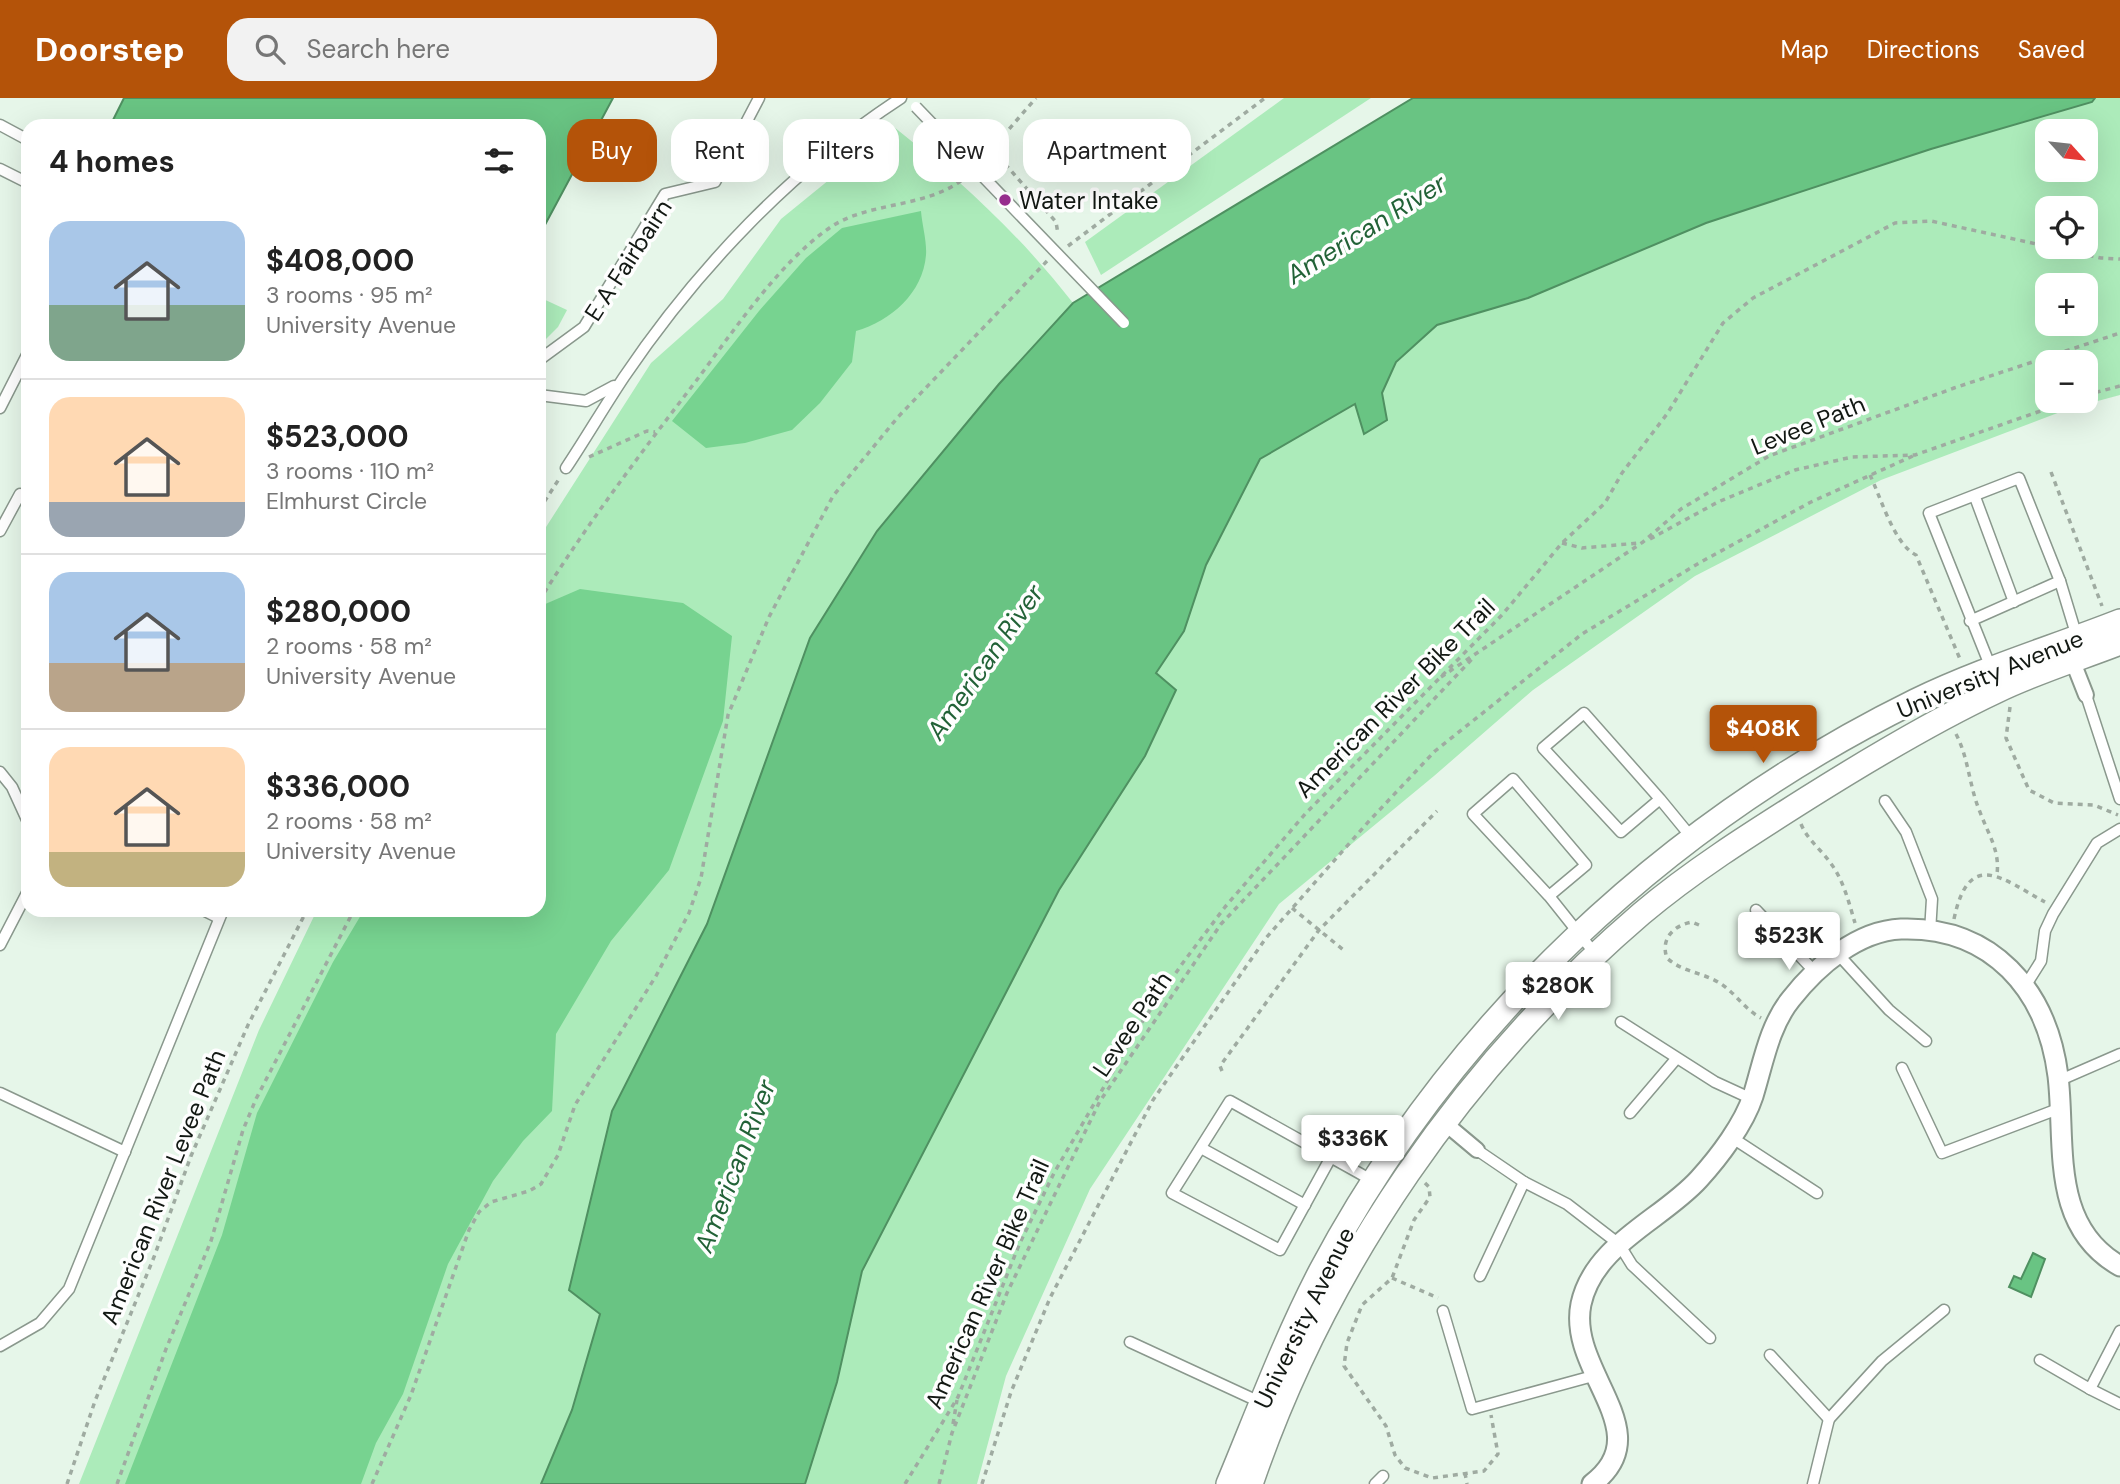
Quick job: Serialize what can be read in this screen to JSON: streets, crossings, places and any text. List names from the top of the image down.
{
  "streets": {
    "street": ["University Avenue"],
    "lane": ["E A Fairbairn"],
    "path": ["Levee Path", "American River Bike Trail", "American River Levee Path"]
  },
  "crossings": [
    ["Levee Path", "American River Bike Trail"]
  ],
  "water": ["American River"],
  "places": ["Water Intake"],
  "north": "bottom right",
  "page": {
    "header": "Doorstep",
    "search": "Search here",
    "nav": ["Map", "Directions", "Saved"],
    "map_buttons": ["+", "−"],
    "chip": [
      "Buy",
      "Rent",
      "Filters",
      "New",
      "Apartment"
    ],
    "heading": "4 homes",
    "list": [
      {
        "name": "$408,000",
        "note": "3 rooms · 95 m² · University Avenue"
      },
      {
        "name": "$523,000",
        "note": "3 rooms · 110 m² · Elmhurst Circle"
      },
      {
        "name": "$280,000",
        "note": "2 rooms · 58 m² · University Avenue"
      },
      {
        "name": "$336,000",
        "note": "2 rooms · 58 m² · University Avenue"
      }
    ],
    "price": [
      "$408K",
      "$523K",
      "$280K",
      "$336K"
    ]
  }
}
